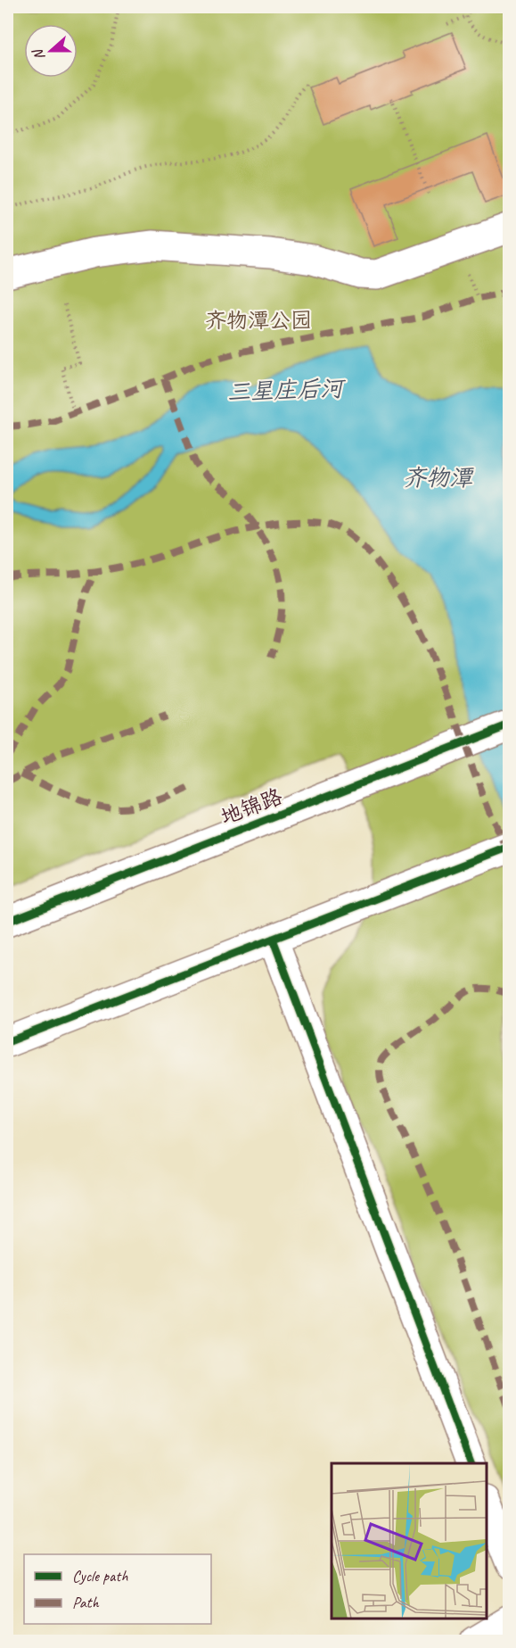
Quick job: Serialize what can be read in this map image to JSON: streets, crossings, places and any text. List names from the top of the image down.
{
  "streets": {
    "street": ["地锦路"]
  },
  "water": ["三星庄后河", "齐物潭"],
  "parks": ["齐物潭公园"],
  "legend": ["Cycle path", "Path"],
  "north": "left"
}
